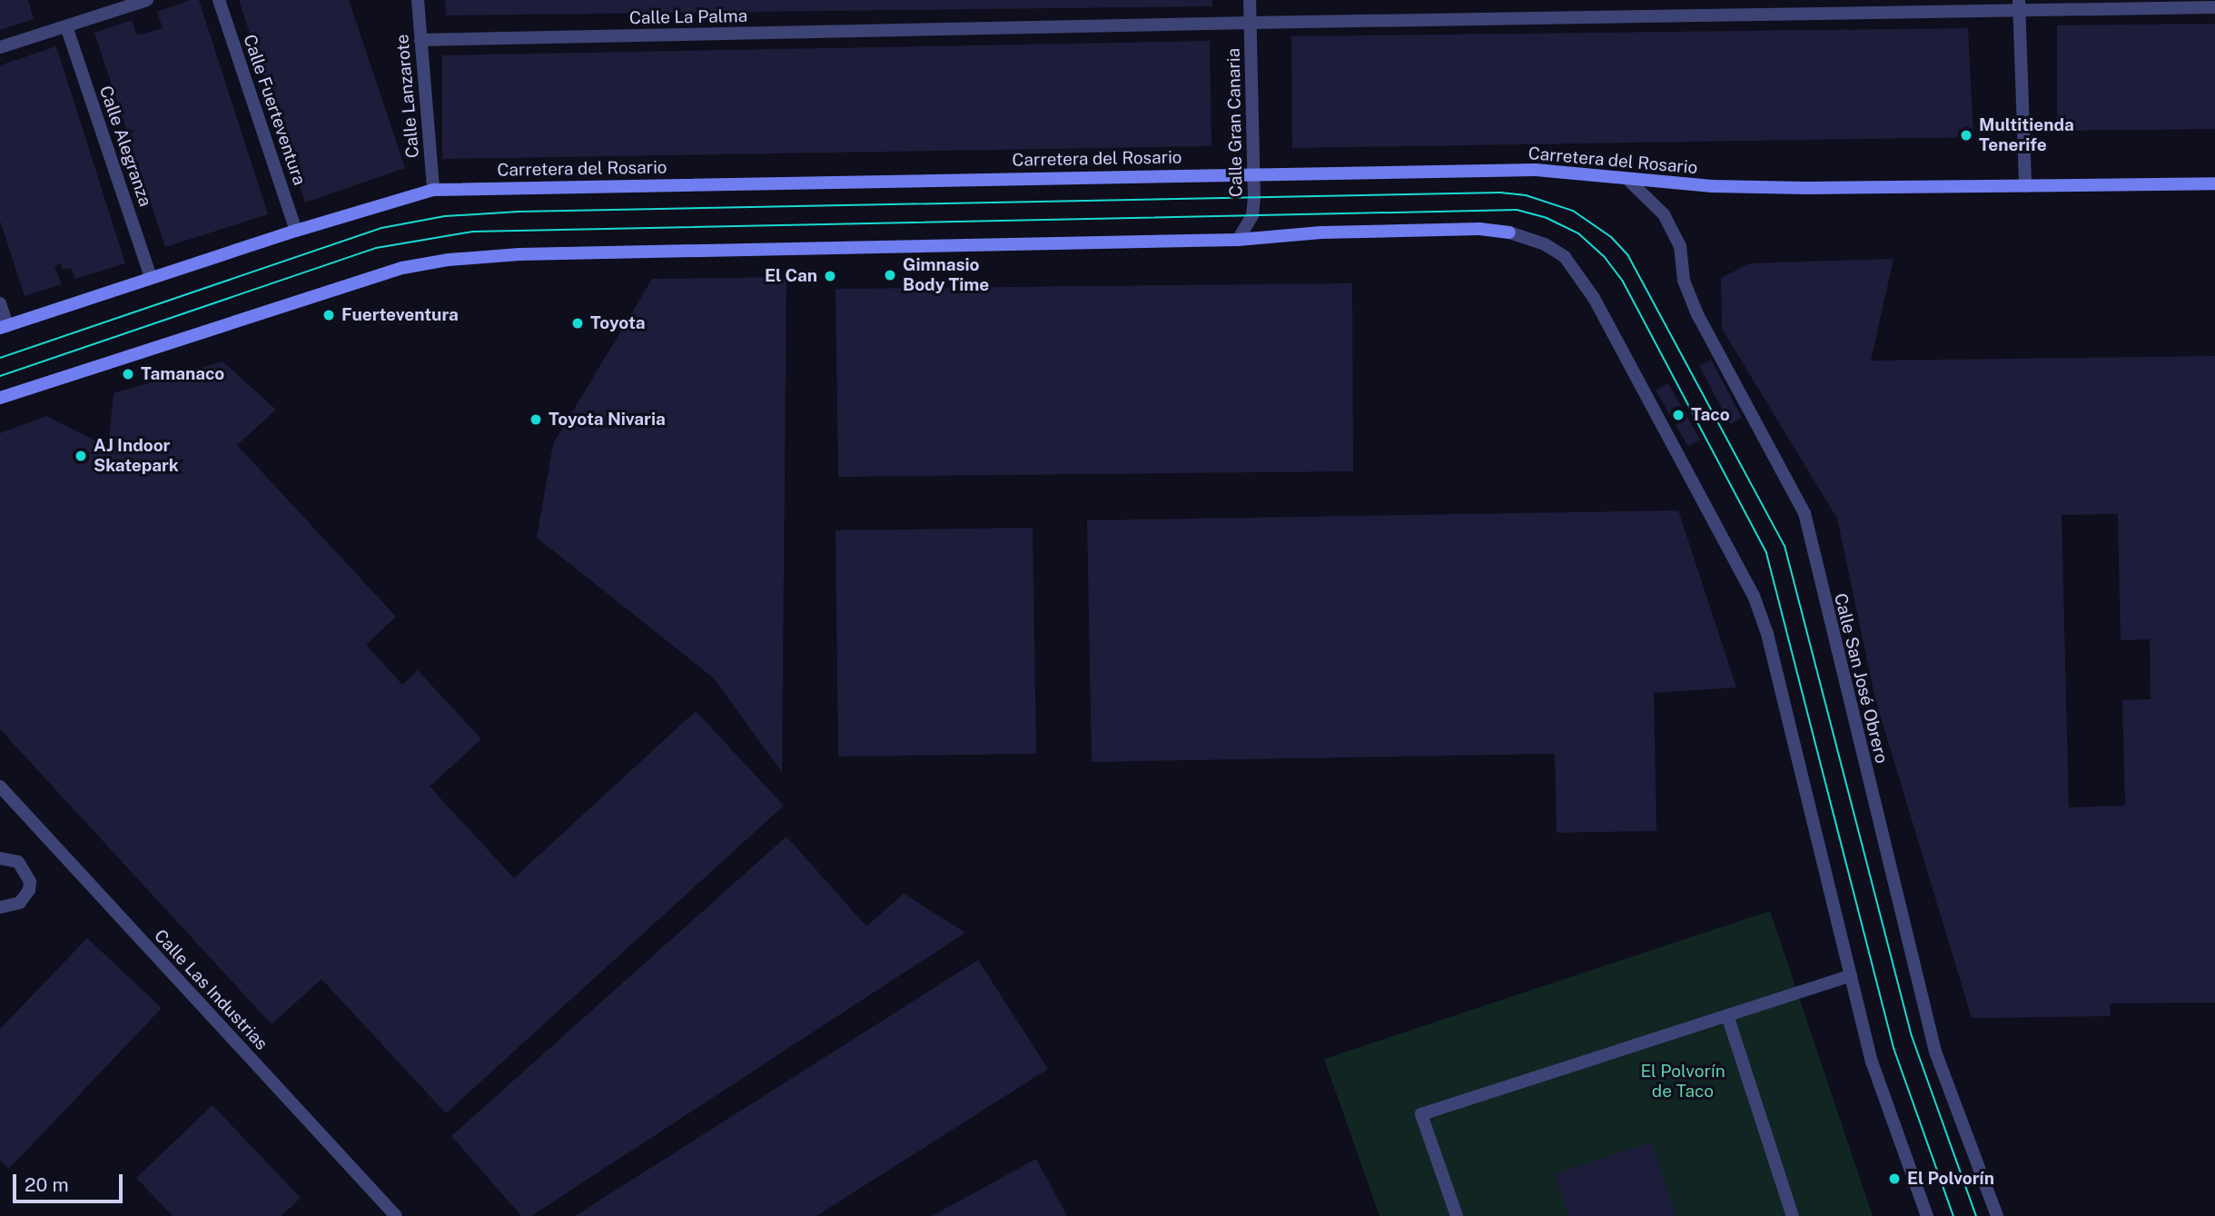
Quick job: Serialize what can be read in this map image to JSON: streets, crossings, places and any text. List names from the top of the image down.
{
  "streets": {
    "main road": ["Carretera del Rosario"],
    "street": [
      "Calle La Palma",
      "Calle Lanzarote",
      "Calle Fuerteventura",
      "Calle Gran Canaria",
      "Calle Alegranza",
      "Calle San José Obrero",
      "Calle Las Industrias"
    ]
  },
  "crossings": [
    ["Calle La Palma", "Calle Lanzarote"],
    ["Calle La Palma", "Calle Gran Canaria"],
    ["Calle Lanzarote", "Carretera del Rosario"],
    ["Calle Fuerteventura", "Carretera del Rosario"],
    ["Calle Gran Canaria", "Carretera del Rosario"],
    ["Calle Alegranza", "Carretera del Rosario"],
    ["Carretera del Rosario", "Calle San José Obrero"]
  ],
  "parks": ["El Polvorín de Taco"],
  "places": [
    "Multitienda Tenerife",
    "Gimnasio Body Time",
    "El Can",
    "Fuerteventura",
    "Toyota",
    "Tamanaco",
    "Taco",
    "Toyota Nivaria",
    "AJ Indoor Skatepark",
    "El Polvorín"
  ],
  "scale_bar": "20 m"
}
